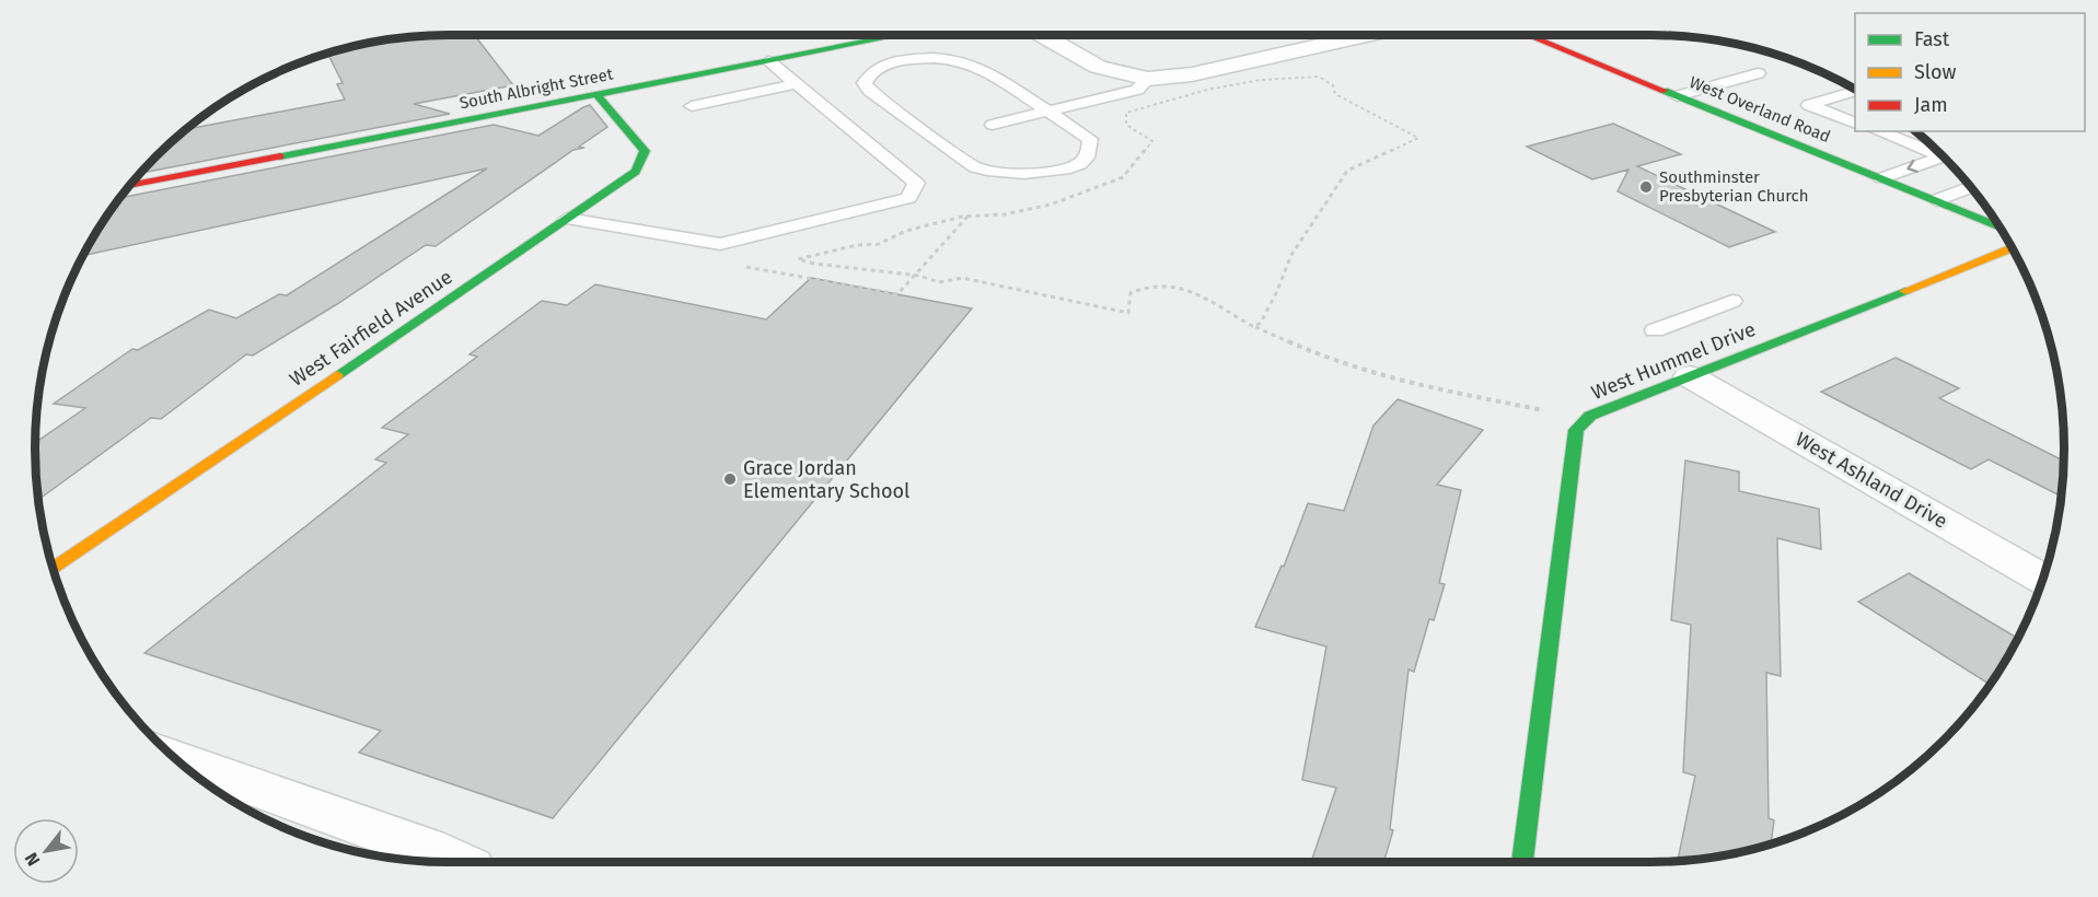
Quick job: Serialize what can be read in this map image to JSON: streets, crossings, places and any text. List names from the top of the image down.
{
  "streets": {
    "street": [
      "South Albright Street",
      "West Overland Road",
      "West Fairfield Avenue",
      "West Hummel Drive",
      "West Ashland Drive"
    ]
  },
  "crossings": [
    ["South Albright Street", "West Fairfield Avenue"],
    ["West Hummel Drive", "West Ashland Drive"]
  ],
  "places": ["Southminster Presbyterian Church", "Grace Jordan Elementary School"],
  "legend": ["Fast", "Slow", "Jam"],
  "north": "bottom left"
}
